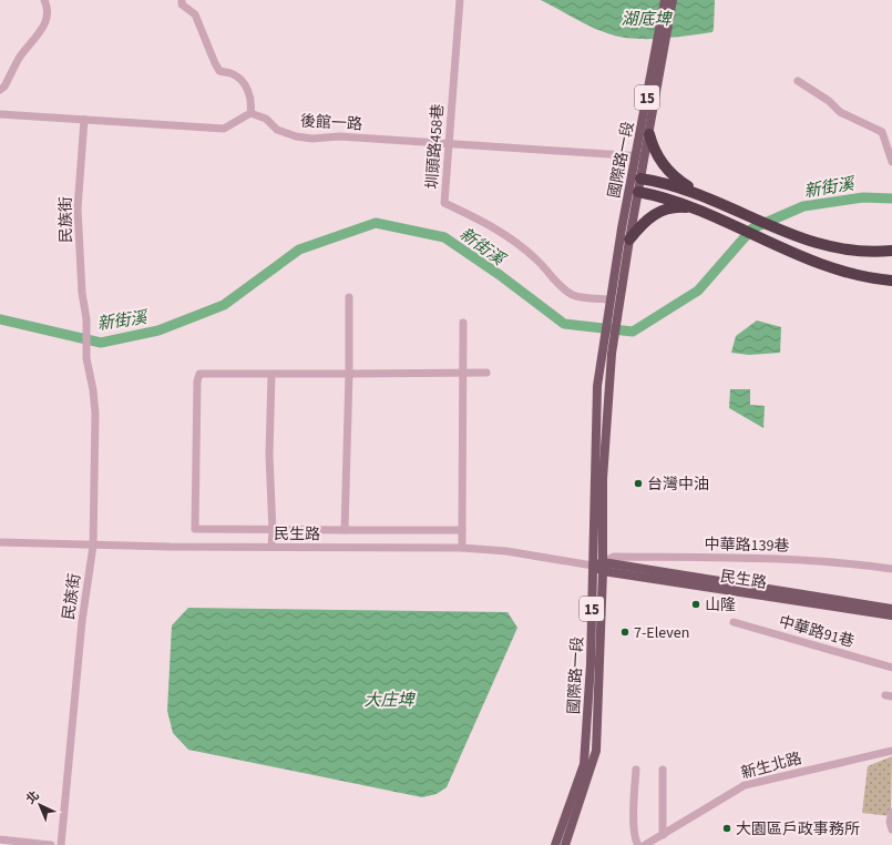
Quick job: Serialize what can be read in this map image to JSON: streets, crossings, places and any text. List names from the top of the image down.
{
  "streets": {
    "main road": ["15", "國際路一段", "民生路"],
    "street": [
      "後館一路",
      "圳頭路458巷",
      "民族街",
      "中華路139巷",
      "中華路91巷",
      "新生北路"
    ]
  },
  "crossings": [
    ["後館一路", "圳頭路458巷"],
    ["後館一路", "國際路一段"],
    ["圳頭路458巷", "國際路一段"],
    ["國際路一段", "民生路"],
    ["國際路一段", "中華路139巷"],
    ["民族街", "民生路"],
    ["民生路", "中華路139巷"]
  ],
  "water": ["湖底埤", "新街溪", "大庄埤"],
  "places": [
    "台灣中油",
    "山隆",
    "7-Eleven",
    "大園區戶政事務所"
  ],
  "north": "top left"
}
